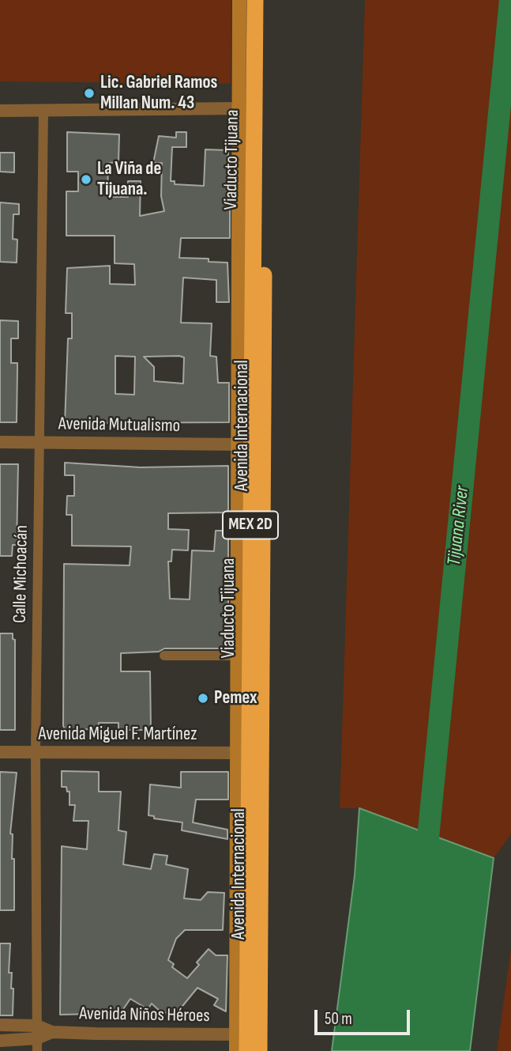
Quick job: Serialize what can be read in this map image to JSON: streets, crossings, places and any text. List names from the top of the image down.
{
  "streets": {
    "highway": ["Viaducto Tijuana", "Avenida Internacional", "MEX 2D"],
    "street": [
      "Avenida Mutualismo",
      "Calle Michoacán",
      "Avenida Miguel F. Martínez",
      "Avenida Niños Héroes"
    ]
  },
  "crossings": [
    ["Avenida Mutualismo", "Avenida Internacional"],
    ["Avenida Mutualismo", "Calle Michoacán"],
    ["Avenida Internacional", "Avenida Miguel F. Martínez"],
    ["Avenida Internacional", "Avenida Niños Héroes"],
    ["Calle Michoacán", "Avenida Miguel F. Martínez"],
    ["Calle Michoacán", "Avenida Niños Héroes"]
  ],
  "water": ["Tijuana River"],
  "places": ["Lic. Gabriel Ramos Millan Num. 43", "La Viña de Tijuana.", "Pemex"],
  "scale_bar": "50 m"
}
